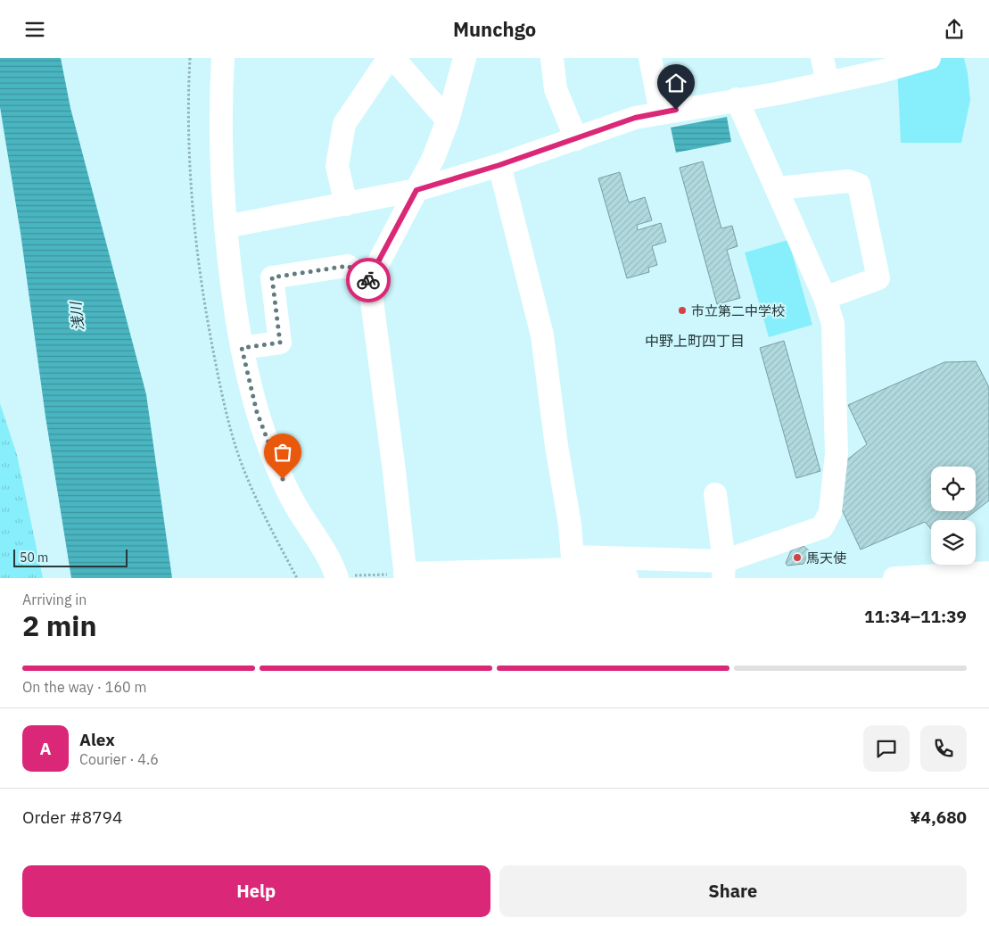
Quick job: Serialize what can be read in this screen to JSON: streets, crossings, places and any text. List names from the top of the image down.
{
  "districts": ["中野上町四丁目"],
  "water": ["浅川"],
  "places": ["市立第二中学校", "馬天使"],
  "scale_bar": "50 m",
  "page": {
    "header": "Munchgo",
    "scale": "50 m",
    "heading": ["2 min", "Arriving in", "11:34–11:39"],
    "panel": [
      "Alex",
      "Courier · 4.6",
      "Order #8794",
      "¥4,680"
    ],
    "bar": "On the way · 160 m",
    "round": "A",
    "buttons": ["Help", "Share"]
  }
}
